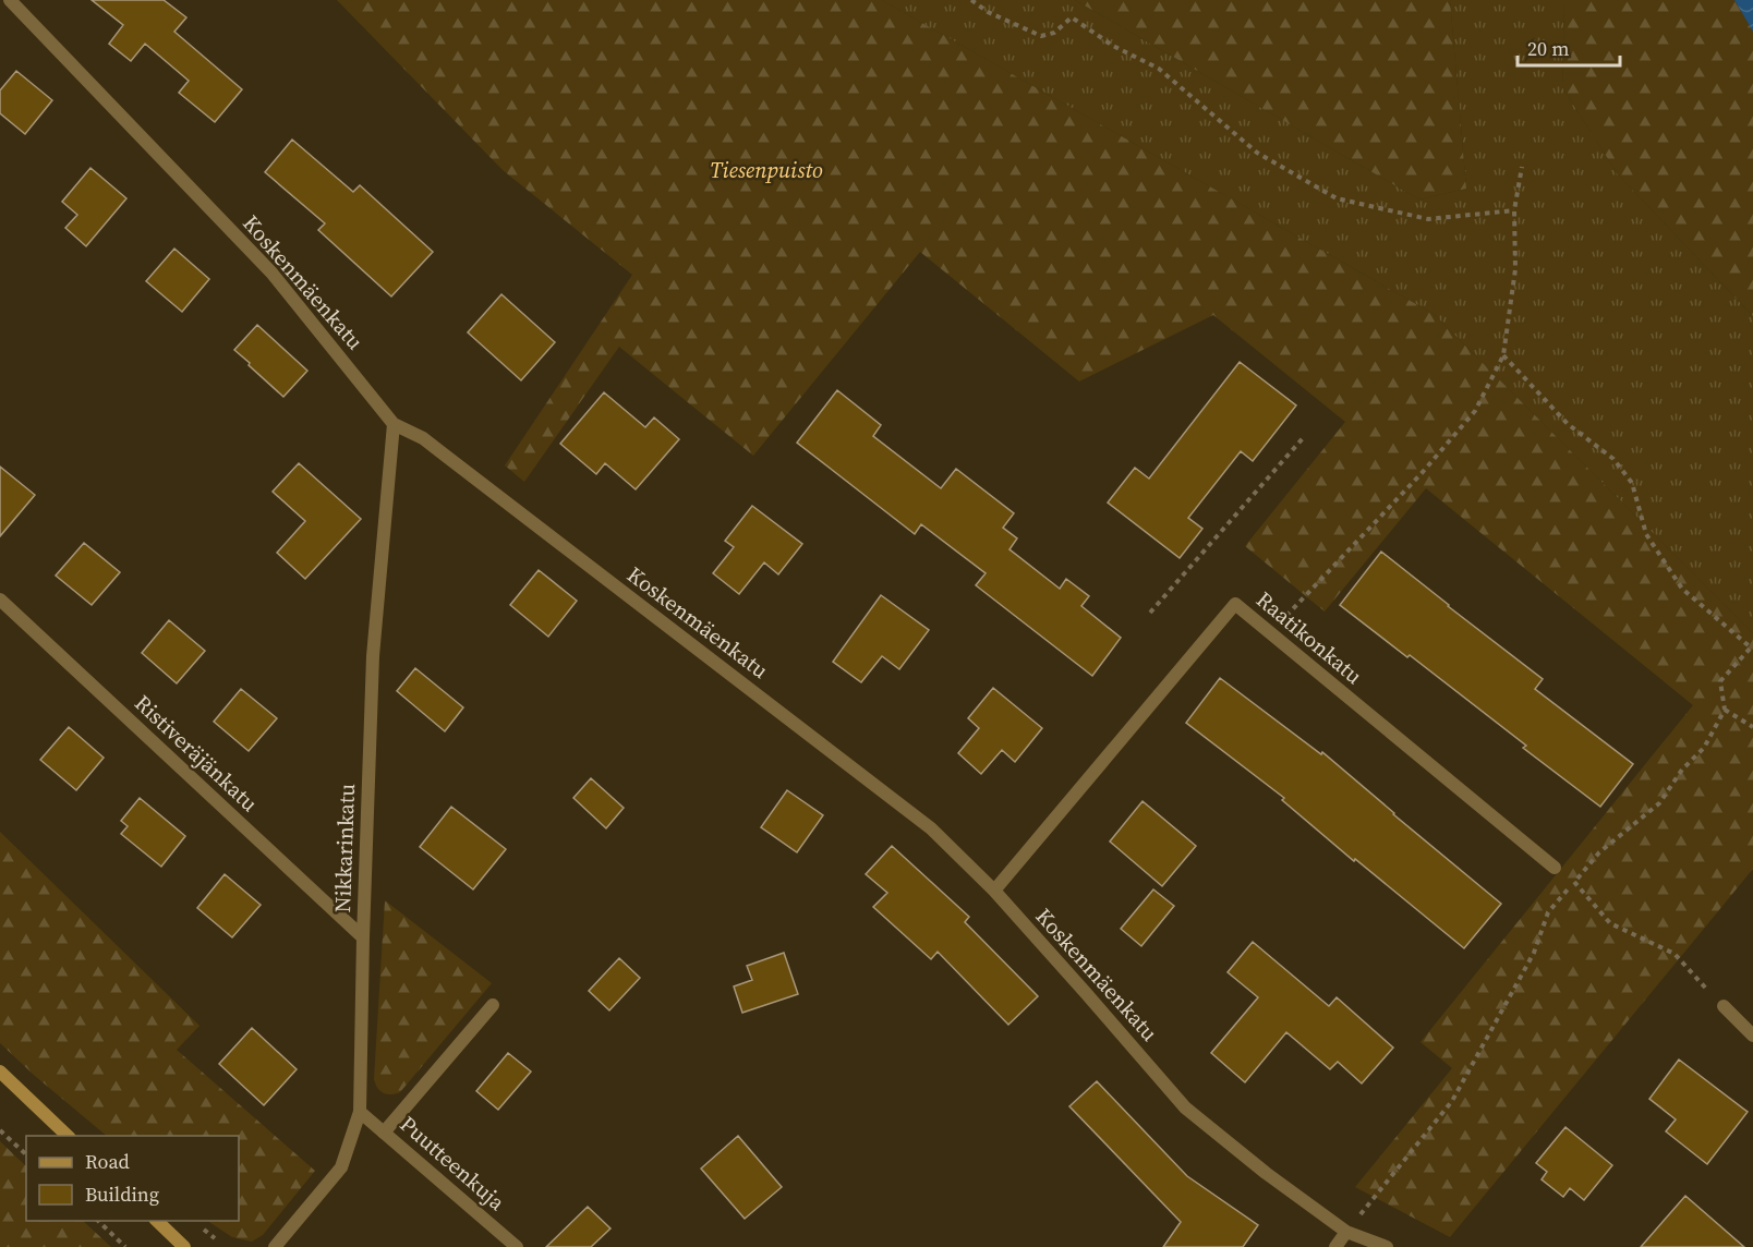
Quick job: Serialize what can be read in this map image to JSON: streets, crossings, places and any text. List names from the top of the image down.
{
  "streets": {
    "street": [
      "Koskenmäenkatu",
      "Raatikonkatu",
      "Ristiveräjänkatu",
      "Nikkarinkatu",
      "Puutteenkuja"
    ]
  },
  "crossings": [
    ["Koskenmäenkatu", "Raatikonkatu"],
    ["Koskenmäenkatu", "Nikkarinkatu"],
    ["Ristiveräjänkatu", "Nikkarinkatu"],
    ["Nikkarinkatu", "Puutteenkuja"]
  ],
  "parks": ["Tiesenpuisto"],
  "legend": ["Road", "Building"],
  "scale_bar": "20 m"
}
